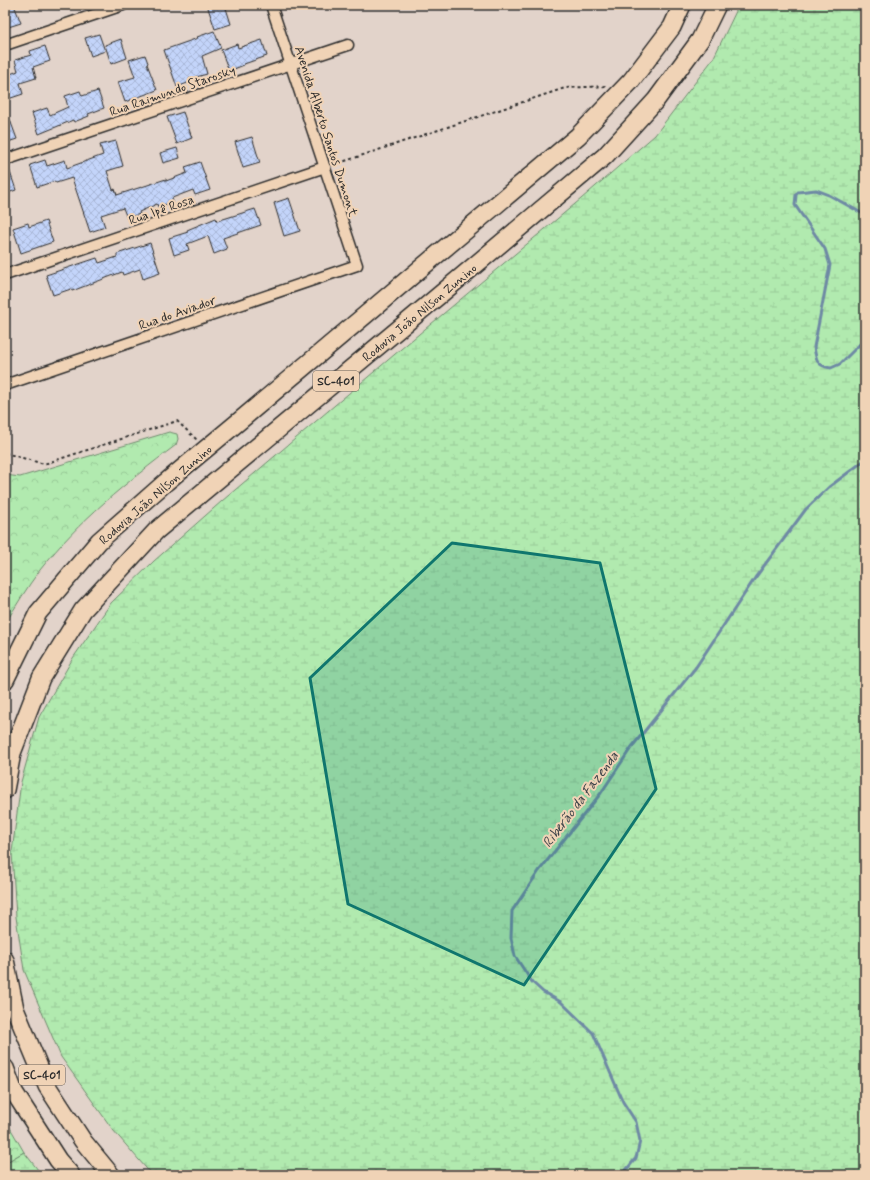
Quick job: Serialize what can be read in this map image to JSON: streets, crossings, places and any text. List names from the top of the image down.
{
  "streets": {
    "highway": ["Rodovia João Nilson Zunino", "SC-401"],
    "street": [
      "Rua Raimundo Starosky",
      "Avenida Alberto Santos Dumont",
      "Rua Ipê Rosa",
      "Rua do Aviador"
    ]
  },
  "crossings": [
    ["Rua Raimundo Starosky", "Avenida Alberto Santos Dumont"],
    ["Avenida Alberto Santos Dumont", "Rua Ipê Rosa"],
    ["Avenida Alberto Santos Dumont", "Rua do Aviador"]
  ],
  "water": ["Riberão da Fazenda"]
}
